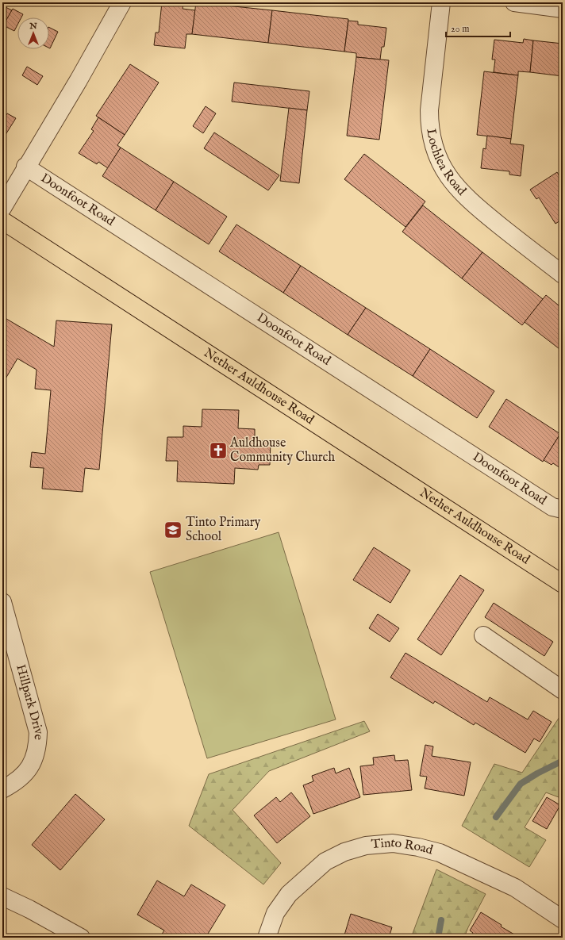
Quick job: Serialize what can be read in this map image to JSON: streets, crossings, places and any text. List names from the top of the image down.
{
  "streets": {
    "main road": ["Nether Auldhouse Road"],
    "street": [
      "Lochlea Road",
      "Doonfoot Road",
      "Hillpark Drive",
      "Tinto Road"
    ]
  },
  "places": {
    "church": ["Auldhouse Community Church"],
    "school or university": ["Tinto Primary School"]
  },
  "scale_bar": "20 m",
  "north": "top"
}
